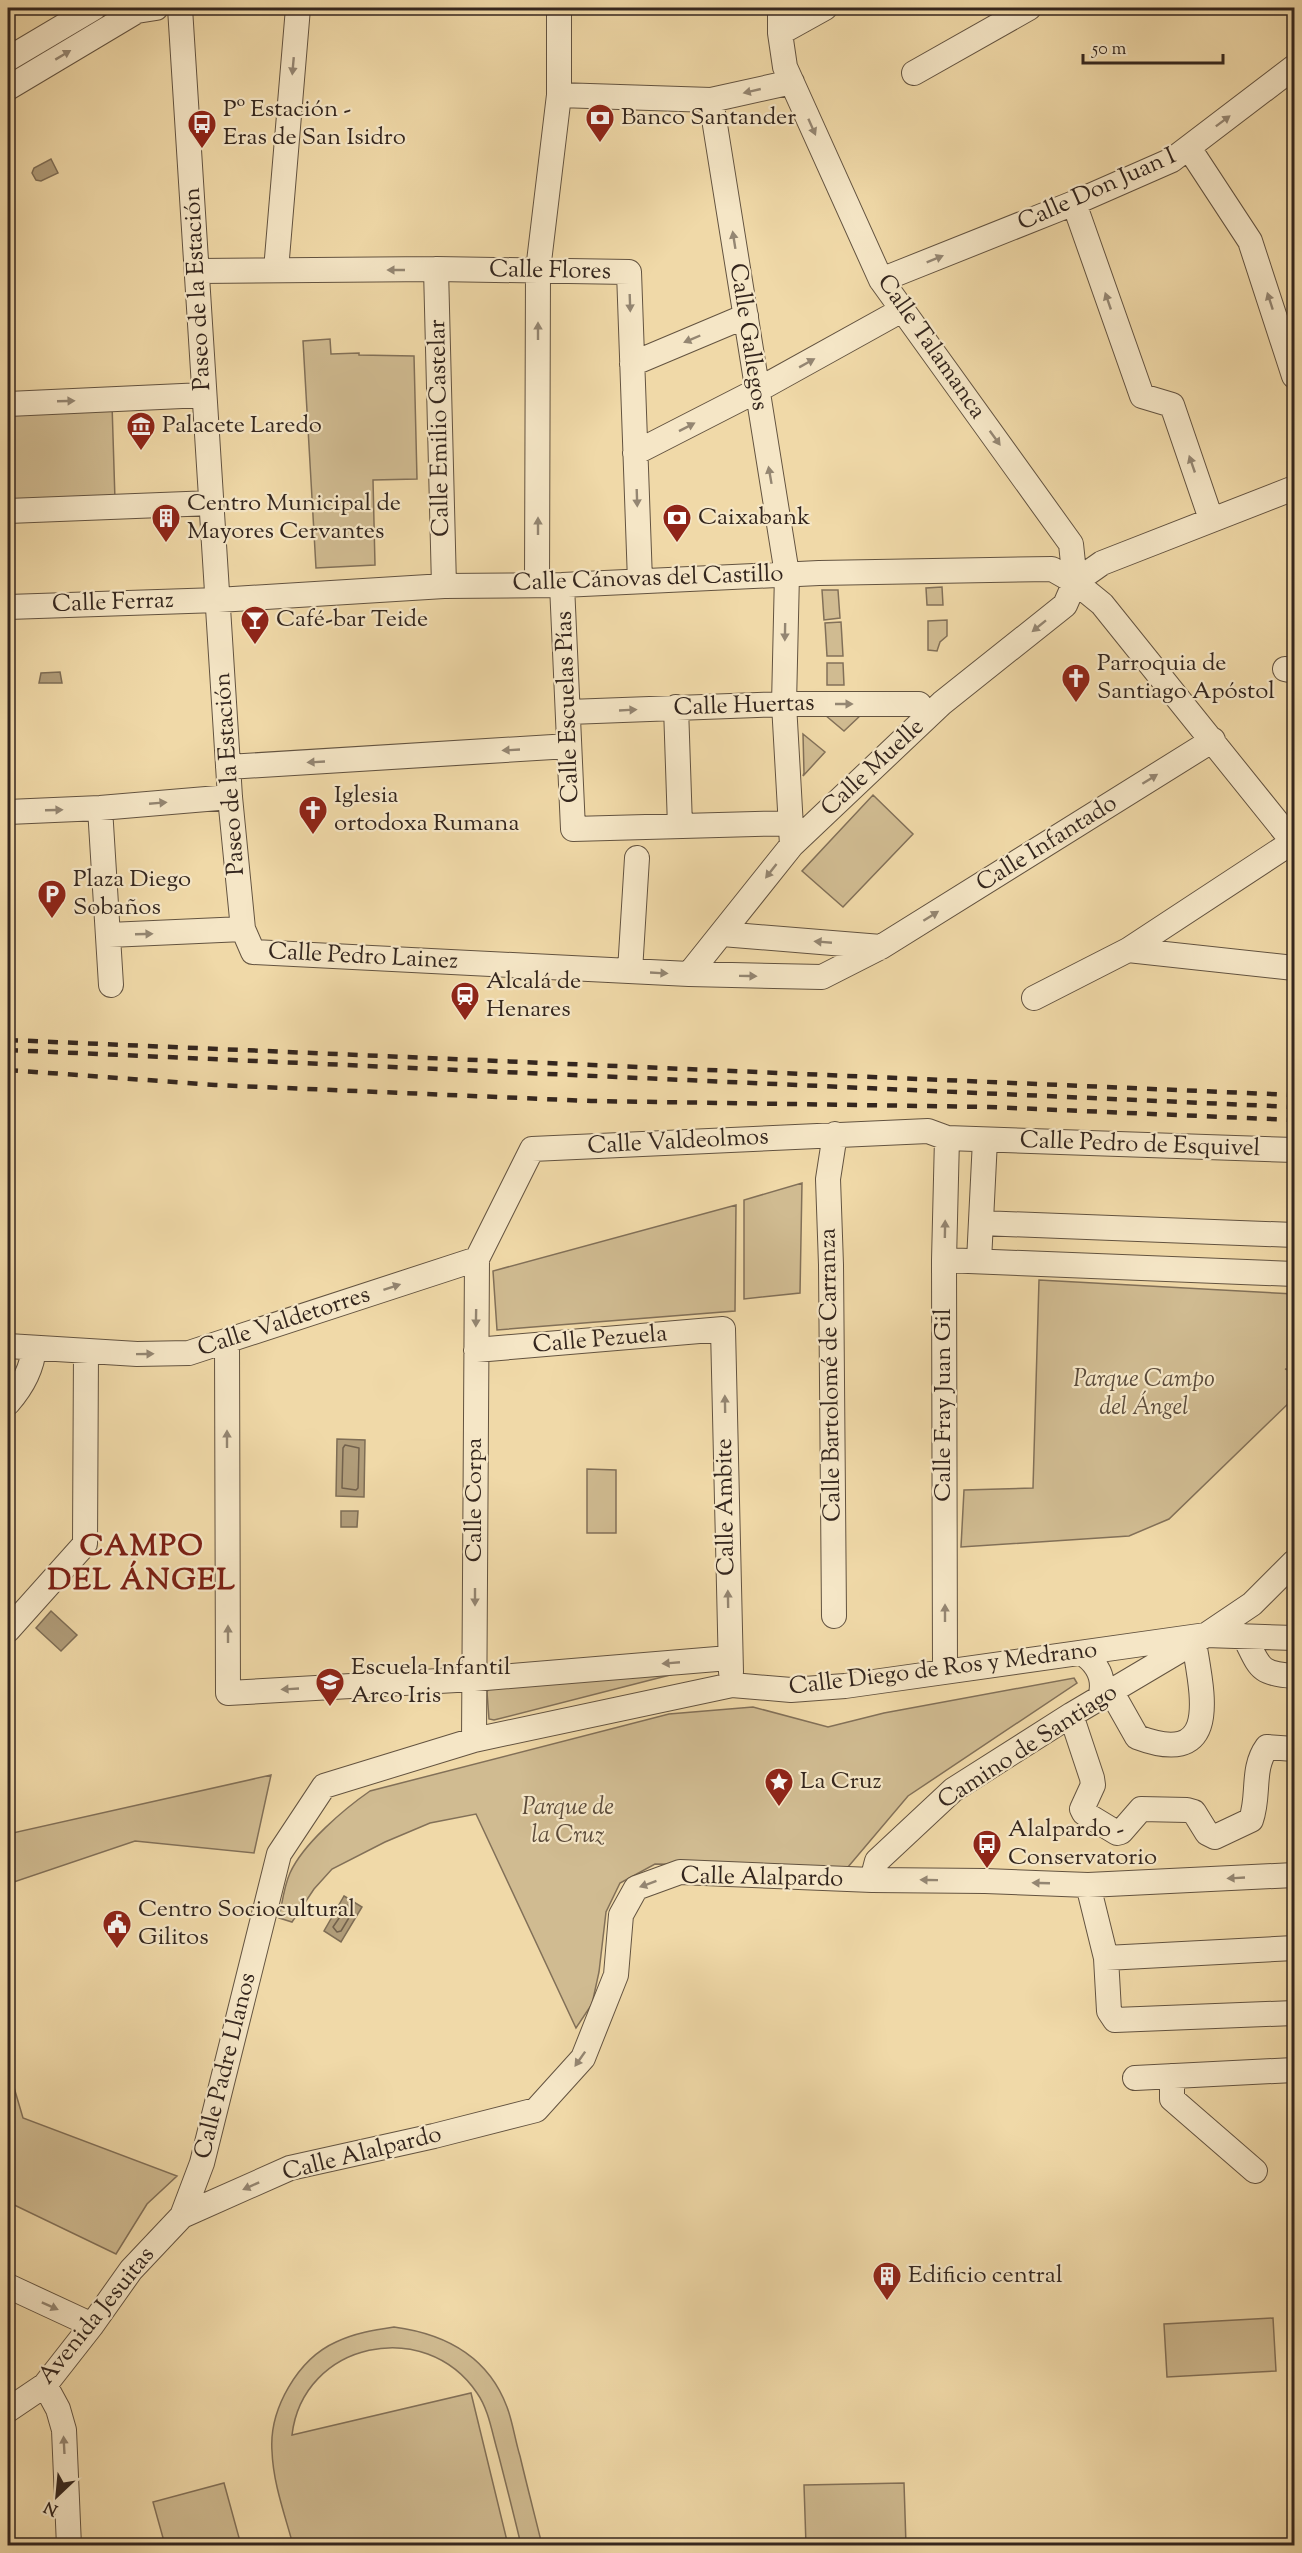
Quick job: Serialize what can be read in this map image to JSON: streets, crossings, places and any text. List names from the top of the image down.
{
  "streets": {
    "street": [
      "Calle Don Juan I",
      "Calle Flores",
      "Paseo de la Estación",
      "Calle Gallegos",
      "Calle Talamanca",
      "Calle Emilio Castelar",
      "Calle Cánovas del Castillo",
      "Calle Ferraz",
      "Calle Huertas",
      "Calle Escuelas Pías",
      "Calle Muelle",
      "Calle Infantado",
      "Calle Pedro Lainez",
      "Calle Valdeolmos",
      "Calle Pedro de Esquivel",
      "Calle Valdetorres",
      "Calle Pezuela",
      "Calle Bartolomé de Carranza",
      "Calle Fray Juan Gil",
      "Calle Corpa",
      "Calle Ambite",
      "Calle Diego de Ros y Medrano",
      "Camino de Santiago",
      "Calle Alalpardo",
      "Calle Padre Llanos",
      "Avenida Jesuitas"
    ]
  },
  "crossings": [
    ["Calle Don Juan I", "Calle Talamanca"],
    ["Calle Flores", "Paseo de la Estación"],
    ["Calle Flores", "Calle Emilio Castelar"],
    ["Calle Flores", "Calle Cánovas del Castillo"],
    ["Paseo de la Estación", "Calle Cánovas del Castillo"],
    ["Paseo de la Estación", "Calle Ferraz"],
    ["Paseo de la Estación", "Calle Pedro Lainez"],
    ["Calle Gallegos", "Calle Cánovas del Castillo"],
    ["Calle Gallegos", "Calle Huertas"],
    ["Calle Gallegos", "Calle Muelle"],
    ["Calle Talamanca", "Calle Cánovas del Castillo"],
    ["Calle Talamanca", "Calle Muelle"],
    ["Calle Emilio Castelar", "Calle Cánovas del Castillo"],
    ["Calle Cánovas del Castillo", "Calle Ferraz"],
    ["Calle Cánovas del Castillo", "Calle Escuelas Pías"],
    ["Calle Cánovas del Castillo", "Calle Muelle"],
    ["Calle Cánovas del Castillo", "Calle Infantado"],
    ["Calle Huertas", "Calle Escuelas Pías"],
    ["Calle Muelle", "Calle Pedro Lainez"],
    ["Calle Infantado", "Calle Pedro Lainez"],
    ["Calle Valdeolmos", "Calle Pedro de Esquivel"],
    ["Calle Valdeolmos", "Calle Valdetorres"],
    ["Calle Valdeolmos", "Calle Bartolomé de Carranza"],
    ["Calle Valdeolmos", "Calle Fray Juan Gil"],
    ["Calle Valdeolmos", "Calle Corpa"],
    ["Calle Pedro de Esquivel", "Calle Fray Juan Gil"],
    ["Calle Valdetorres", "Calle Corpa"],
    ["Calle Pezuela", "Calle Corpa"],
    ["Calle Pezuela", "Calle Ambite"],
    ["Calle Fray Juan Gil", "Calle Diego de Ros y Medrano"],
    ["Calle Corpa", "Calle Diego de Ros y Medrano"],
    ["Calle Ambite", "Calle Diego de Ros y Medrano"],
    ["Calle Diego de Ros y Medrano", "Camino de Santiago"],
    ["Calle Diego de Ros y Medrano", "Calle Padre Llanos"],
    ["Camino de Santiago", "Calle Alalpardo"],
    ["Calle Alalpardo", "Calle Padre Llanos"],
    ["Calle Alalpardo", "Avenida Jesuitas"],
    ["Calle Padre Llanos", "Avenida Jesuitas"]
  ],
  "one_way": [
    "Calle Huertas",
    "Calle Muelle",
    "Calle Valdetorres",
    "Calle Fray Juan Gil",
    "Calle Corpa",
    "Calle Ambite"
  ],
  "districts": ["CAMPO DEL ÁNGEL"],
  "parks": ["Parque Campo del Ángel", "Parque de la Cruz"],
  "places": {
    "bank": ["Banco Santander", "Caixabank"],
    "bus stop": ["Pº Estación - Eras de San Isidro", "Alalpardo - Conservatorio"],
    "museum": ["Palacete Laredo"],
    "building": ["Centro Municipal de Mayores Cervantes", "Edificio central"],
    "bar": ["Café-bar Teide"],
    "church": ["Parroquia de Santiago Apóstol", "Iglesia ortodoxa Rumana"],
    "parking": ["Plaza Diego Sobaños"],
    "station": ["Alcalá de Henares"],
    "school or university": ["Escuela Infantil Arco Iris"],
    "place": ["La Cruz"],
    "public building": ["Centro Sociocultural Gilitos"]
  },
  "scale_bar": "50 m",
  "north": "bottom left"
}
